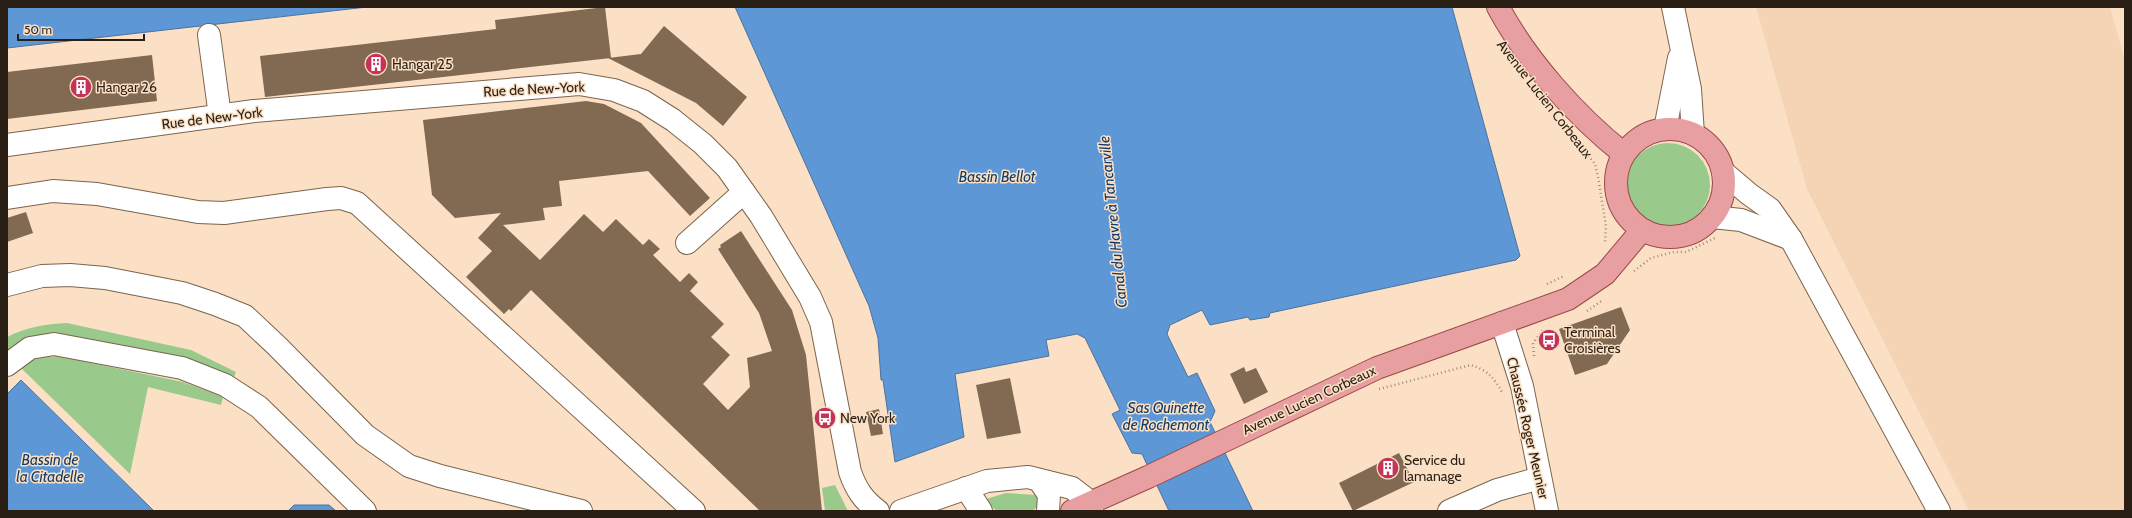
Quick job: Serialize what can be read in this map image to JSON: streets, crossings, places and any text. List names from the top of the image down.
{
  "streets": {
    "main road": ["Avenue Lucien Corbeaux"],
    "street": ["Rue de New-York", "Chaussée Roger Meunier"]
  },
  "crossings": [
    ["Avenue Lucien Corbeaux", "Chaussée Roger Meunier"]
  ],
  "water": [
    "Bassin Bellot",
    "Canal du Havre à Tancarville",
    "Sas Quinette de Rochemont",
    "Bassin de la Citadelle"
  ],
  "places": {
    "building": ["Hangar 25", "Hangar 26", "Service du lamanage"],
    "bus stop": ["Terminal Croisières", "New York"]
  },
  "scale_bar": "50 m"
}
